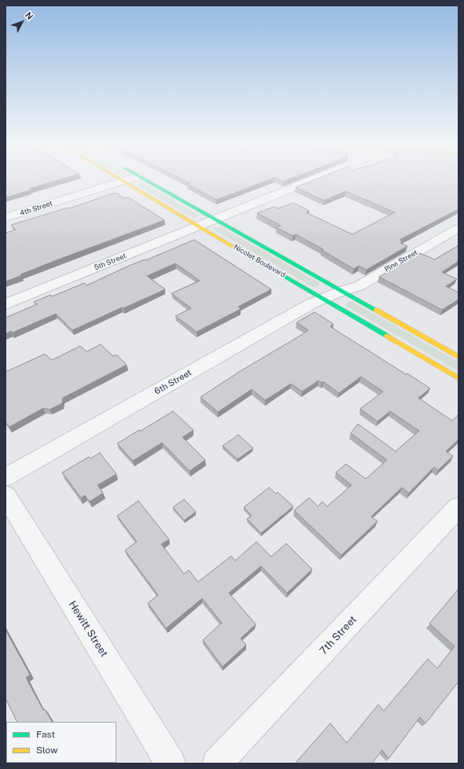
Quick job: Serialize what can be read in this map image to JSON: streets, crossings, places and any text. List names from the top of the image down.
{
  "streets": {
    "street": [
      "4th Street",
      "Nicolet Boulevard",
      "Pine Street",
      "5th Street",
      "6th Street",
      "Hewitt Street",
      "7th Street"
    ]
  },
  "crossings": [
    ["4th Street", "Nicolet Boulevard"],
    ["Nicolet Boulevard", "Pine Street"],
    ["Nicolet Boulevard", "5th Street"],
    ["Nicolet Boulevard", "6th Street"],
    ["Pine Street", "6th Street"]
  ],
  "legend": ["Fast", "Slow"],
  "north": "top right"
}
